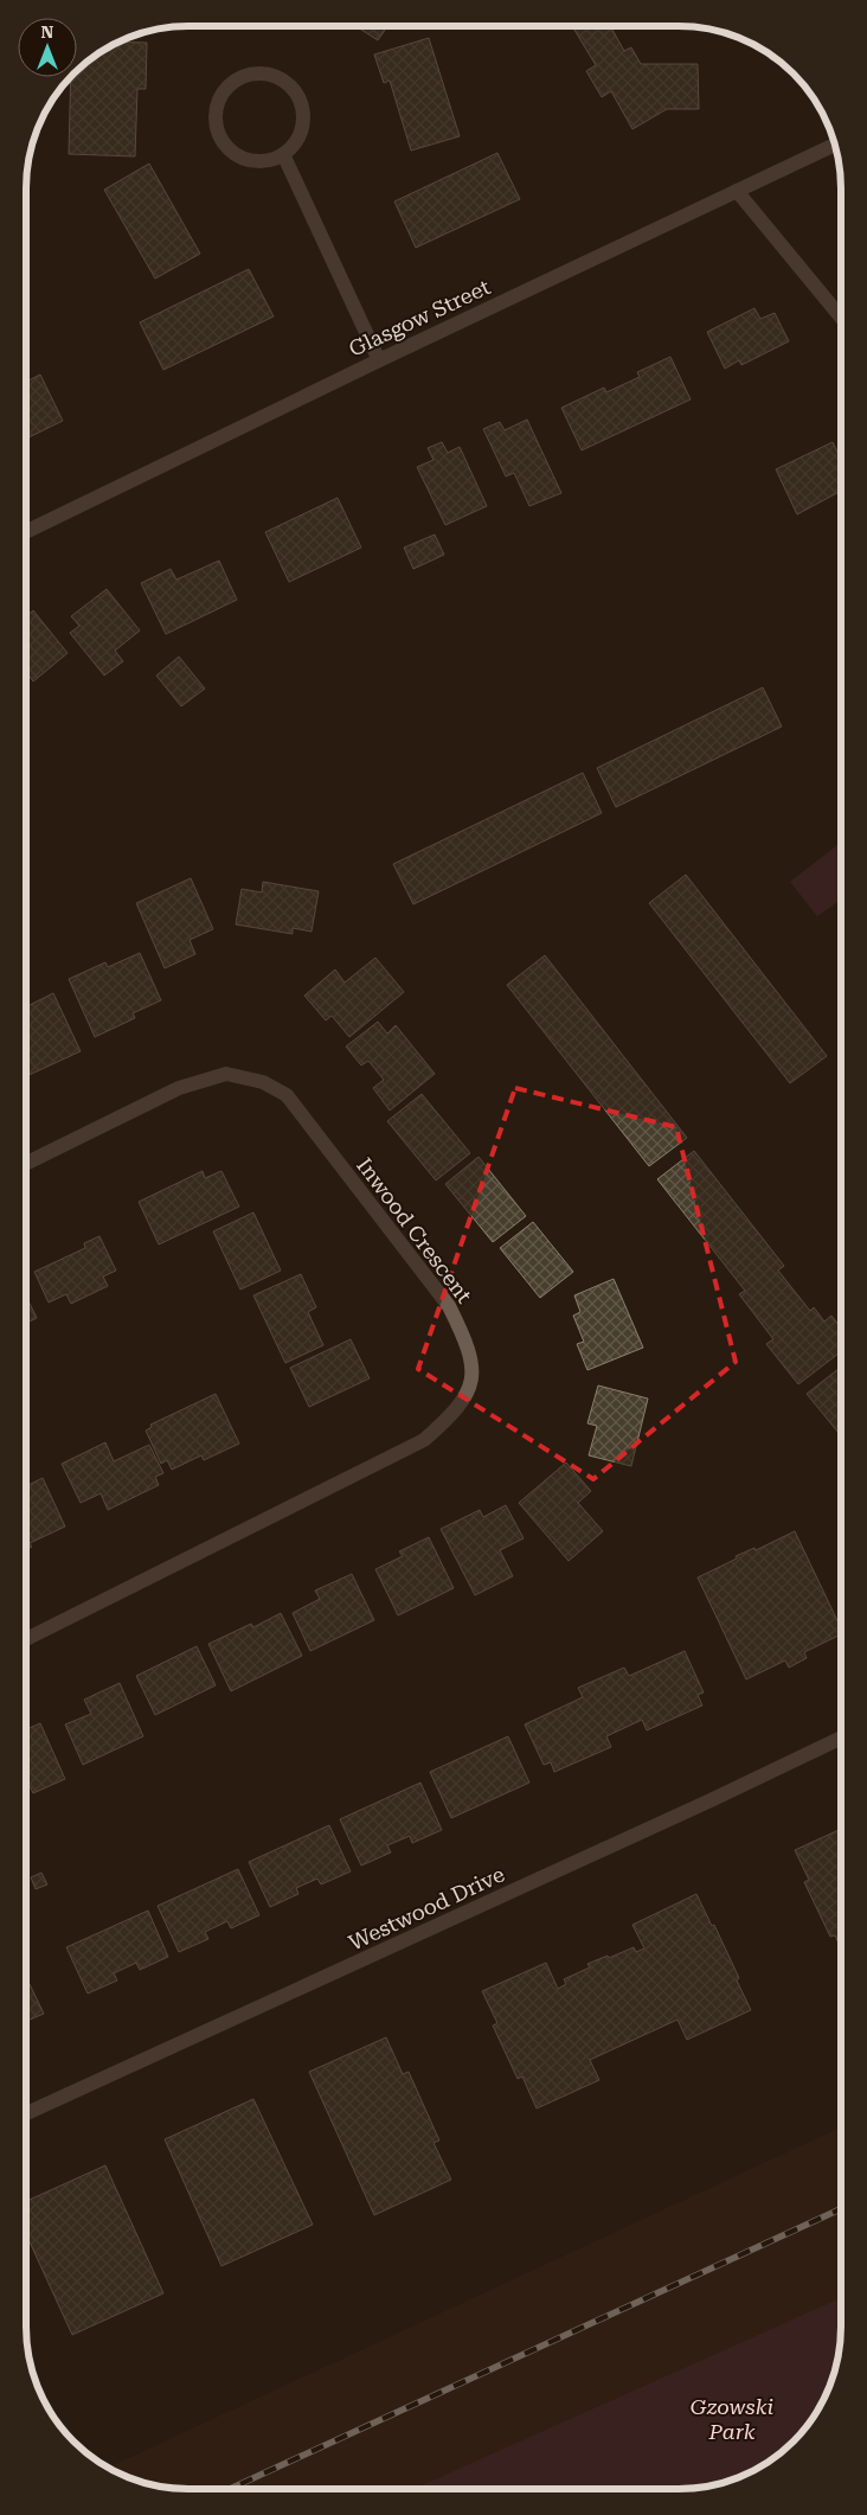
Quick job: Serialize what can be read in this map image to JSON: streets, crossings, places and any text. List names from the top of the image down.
{
  "streets": {
    "street": ["Glasgow Street", "Inwood Crescent", "Westwood Drive"]
  },
  "parks": ["Gzowski Park"],
  "north": "top"
}
